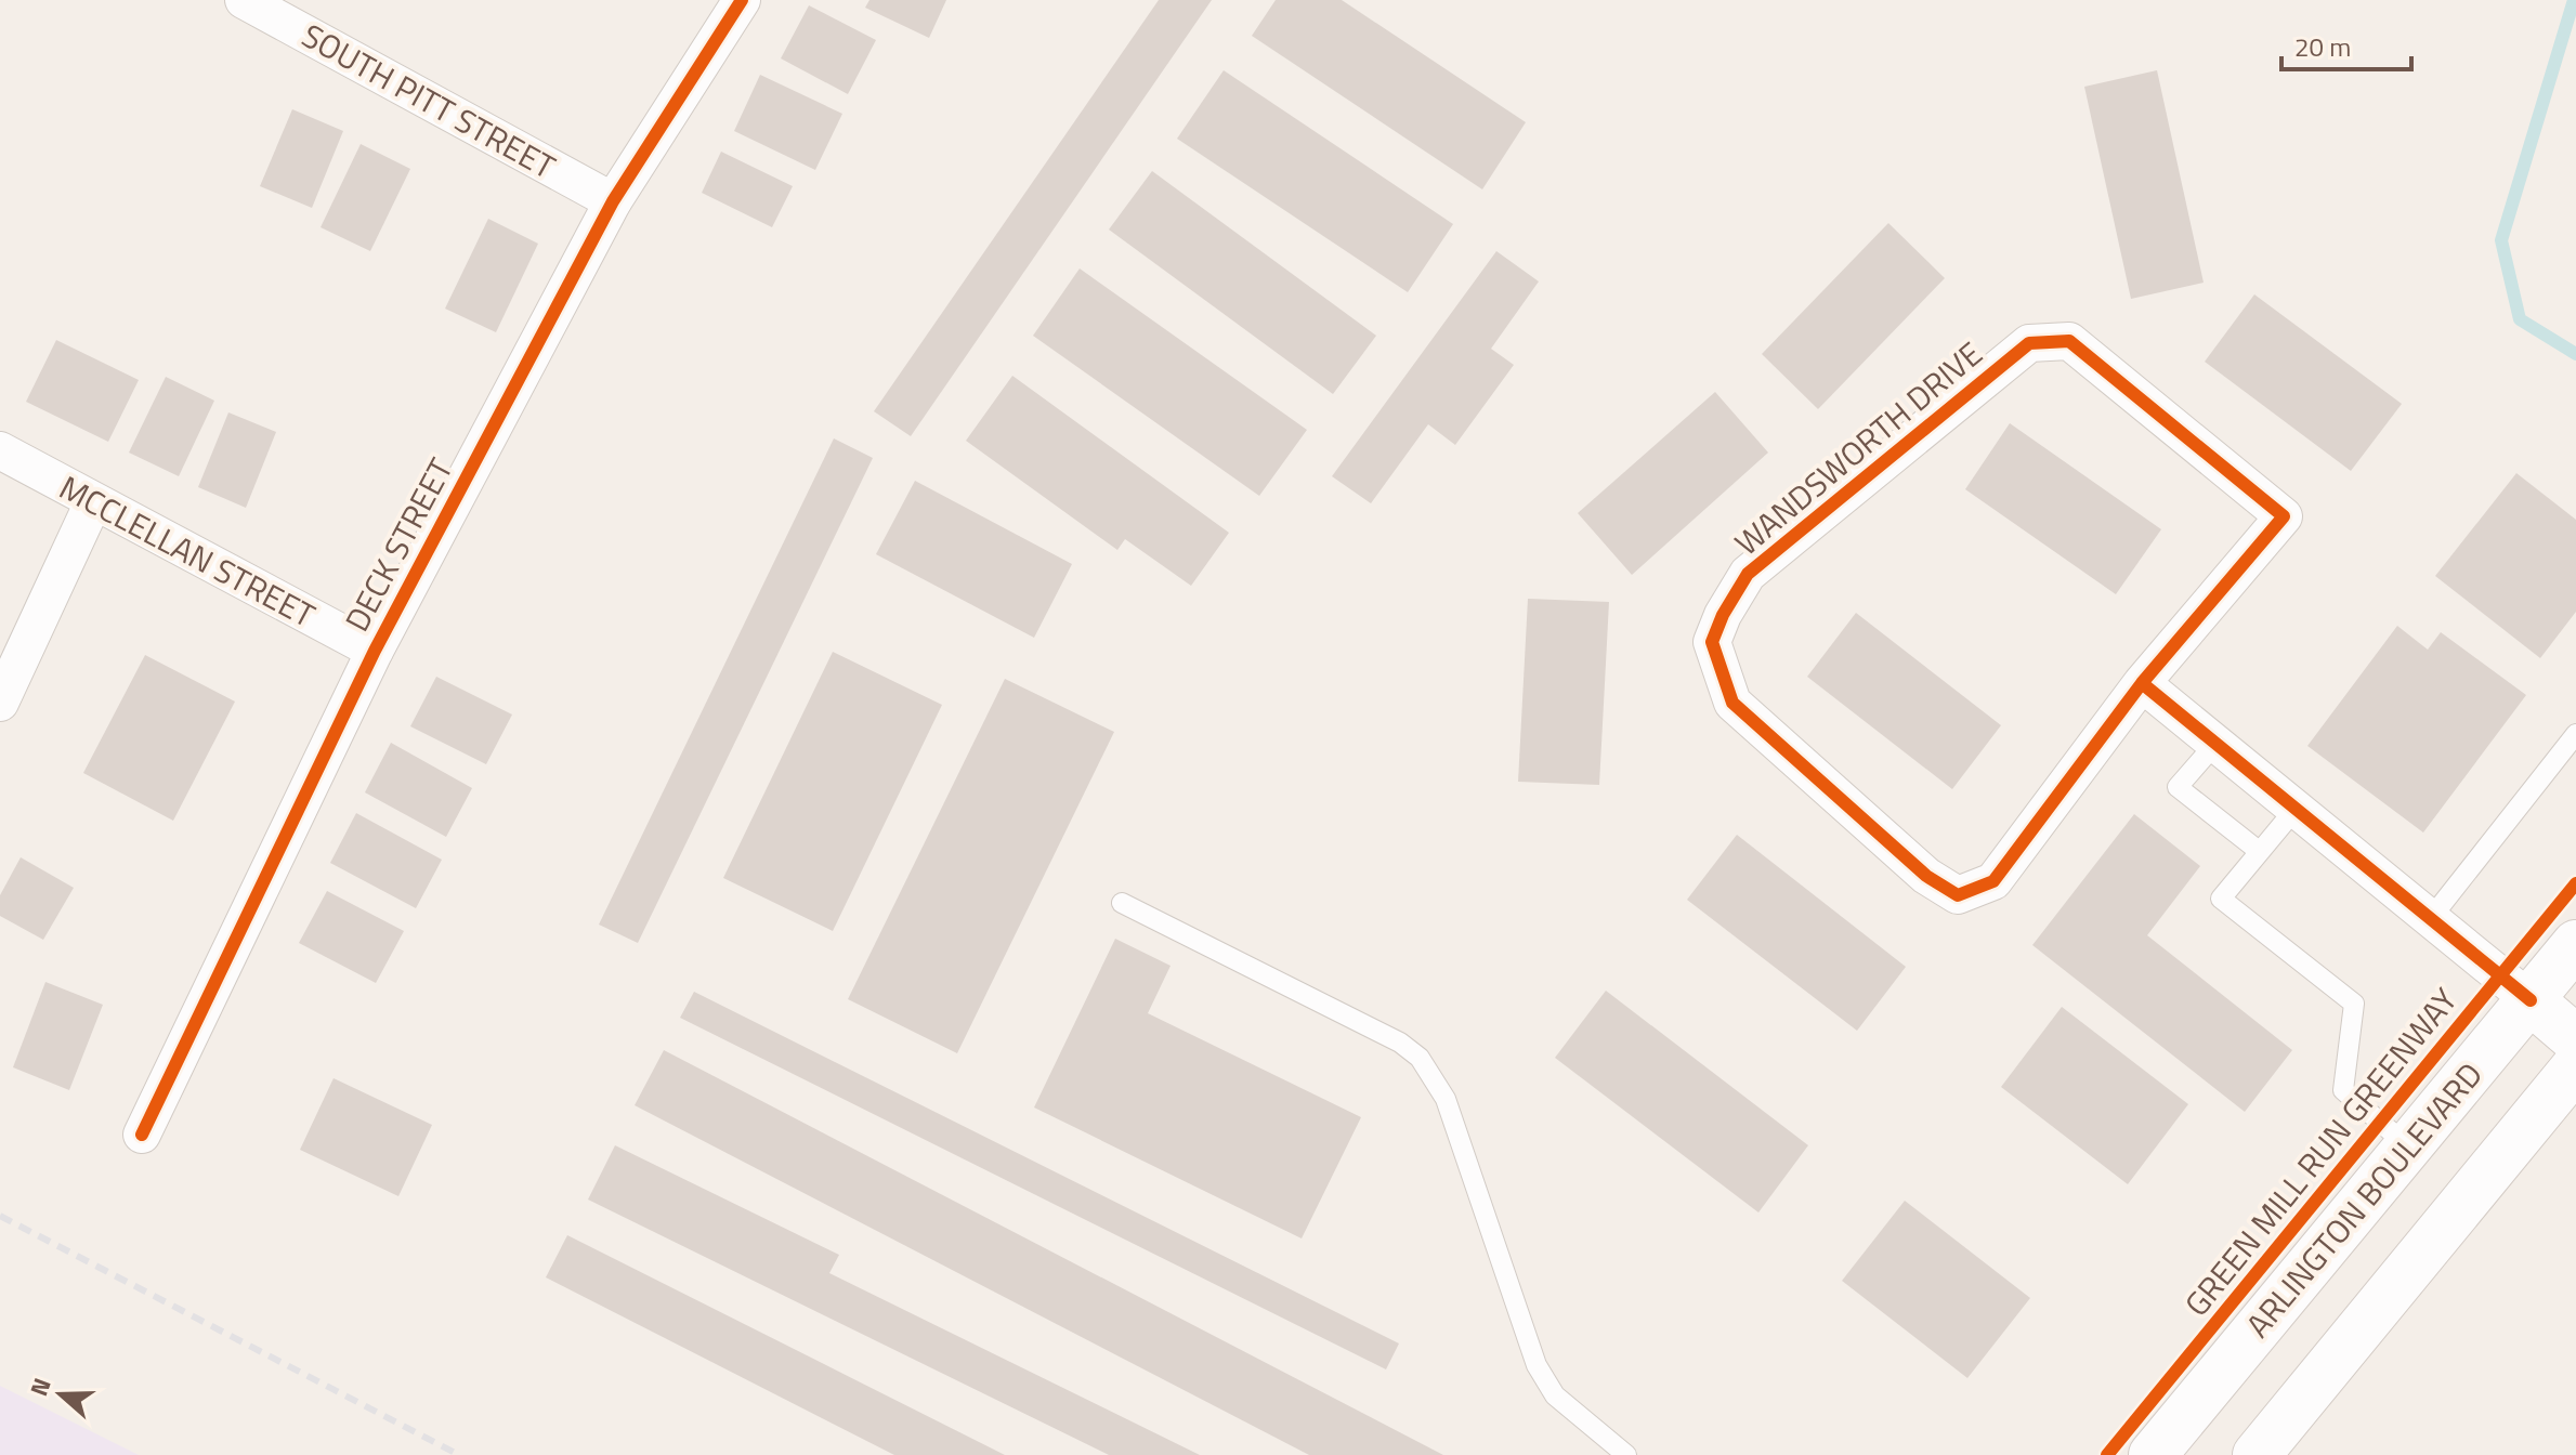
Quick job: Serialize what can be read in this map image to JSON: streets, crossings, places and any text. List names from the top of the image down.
{
  "streets": {
    "main road": ["ARLINGTON BOULEVARD"],
    "street": [
      "SOUTH PITT STREET",
      "WANDSWORTH DRIVE",
      "DECK STREET",
      "MCCLELLAN STREET"
    ],
    "cycle path": ["GREEN MILL RUN GREENWAY"]
  },
  "crossings": [
    ["SOUTH PITT STREET", "DECK STREET"],
    ["DECK STREET", "MCCLELLAN STREET"]
  ],
  "scale_bar": "20 m",
  "north": "left"
}
